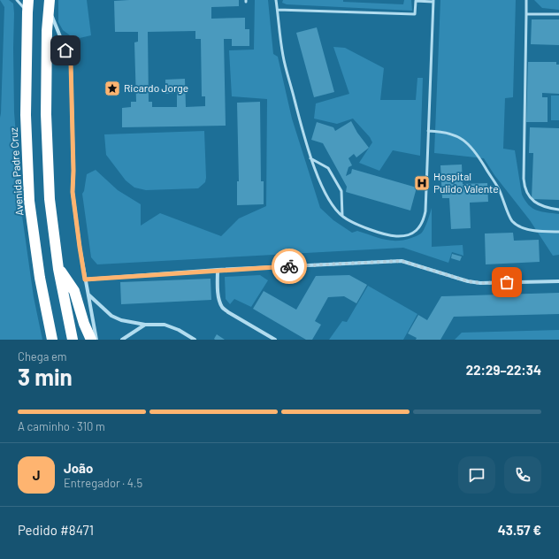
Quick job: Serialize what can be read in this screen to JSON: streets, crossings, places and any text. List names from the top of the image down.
{
  "streets": {
    "highway": ["Avenida Padre Cruz"]
  },
  "places": {
    "place": ["Ricardo Jorge"],
    "hospital": ["Hospital Pulido Valente"]
  },
  "page": {
    "heading": ["3 min", "Chega em", "22:29–22:34"],
    "panel": [
      "João",
      "Entregador · 4.5",
      "Pedido #8471",
      "43.57 €"
    ],
    "bar": "A caminho · 310 m",
    "round": "J"
  }
}
